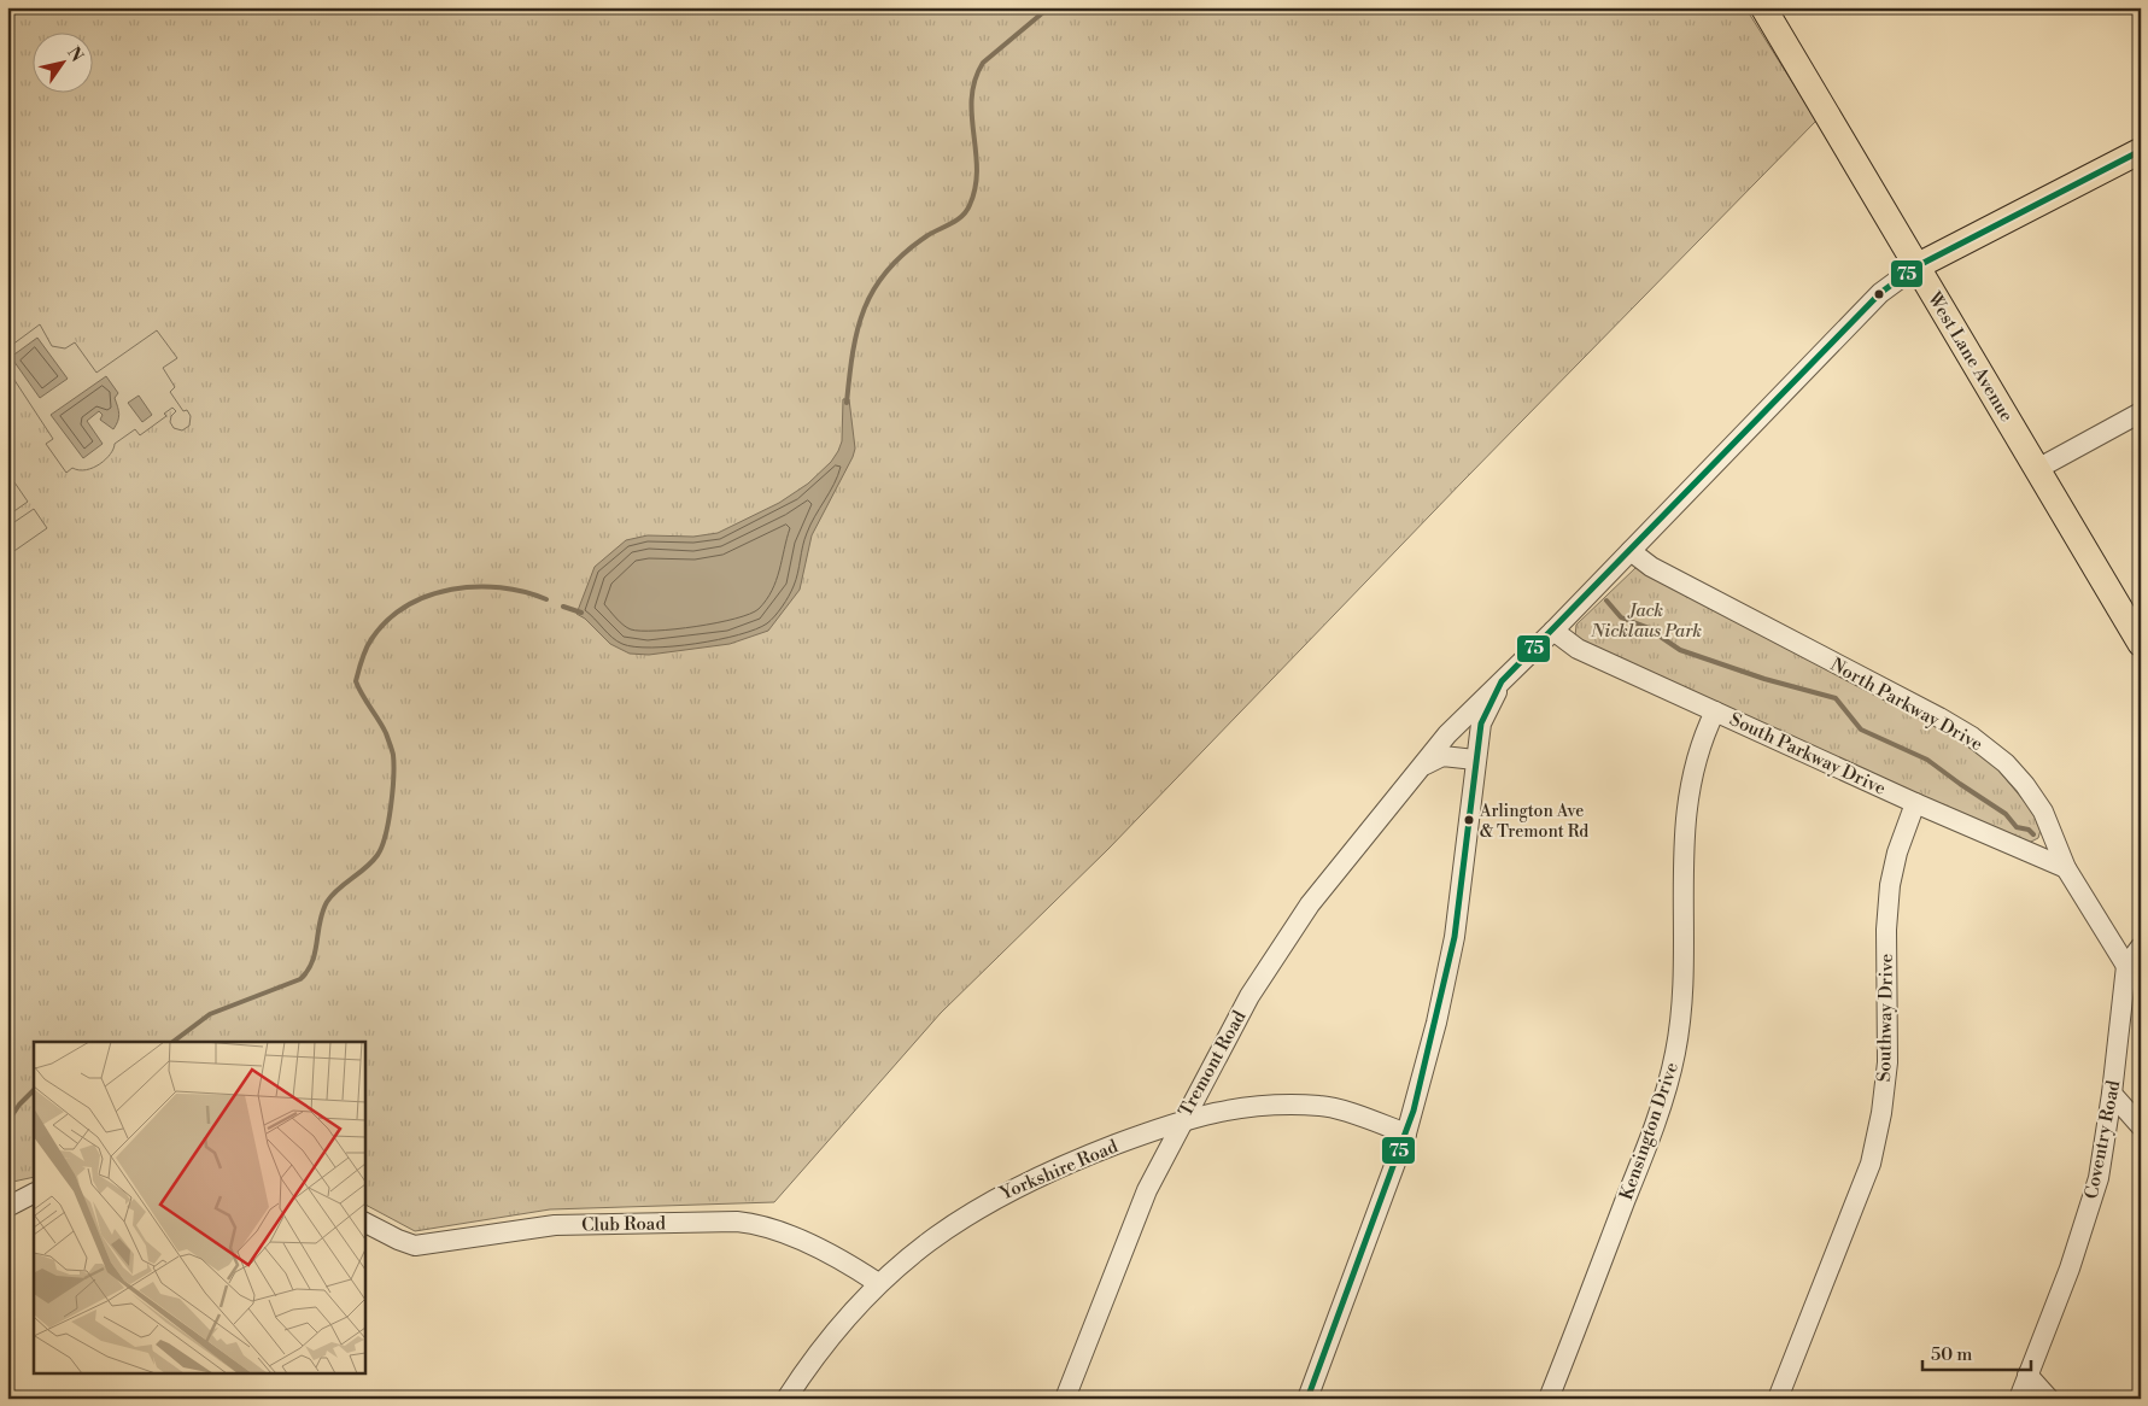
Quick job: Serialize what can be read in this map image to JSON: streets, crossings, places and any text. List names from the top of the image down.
{
  "streets": {
    "main road": ["West Lane Avenue", "Tremont Road"],
    "street": [
      "North Parkway Drive",
      "South Parkway Drive",
      "Southway Drive",
      "Kensington Drive",
      "Coventry Road",
      "Yorkshire Road",
      "Club Road"
    ]
  },
  "crossings": [
    ["West Lane Avenue", "Tremont Road"],
    ["North Parkway Drive", "South Parkway Drive"],
    ["North Parkway Drive", "Tremont Road"],
    ["North Parkway Drive", "Coventry Road"],
    ["South Parkway Drive", "Southway Drive"],
    ["South Parkway Drive", "Tremont Road"],
    ["South Parkway Drive", "Kensington Drive"],
    ["Tremont Road", "Yorkshire Road"],
    ["Yorkshire Road", "Club Road"]
  ],
  "parks": ["Jack Nicklaus Park"],
  "places": ["Arlington Ave & Tremont Rd"],
  "lines": ["transit line 75"],
  "scale_bar": "50 m",
  "north": "top right"
}
